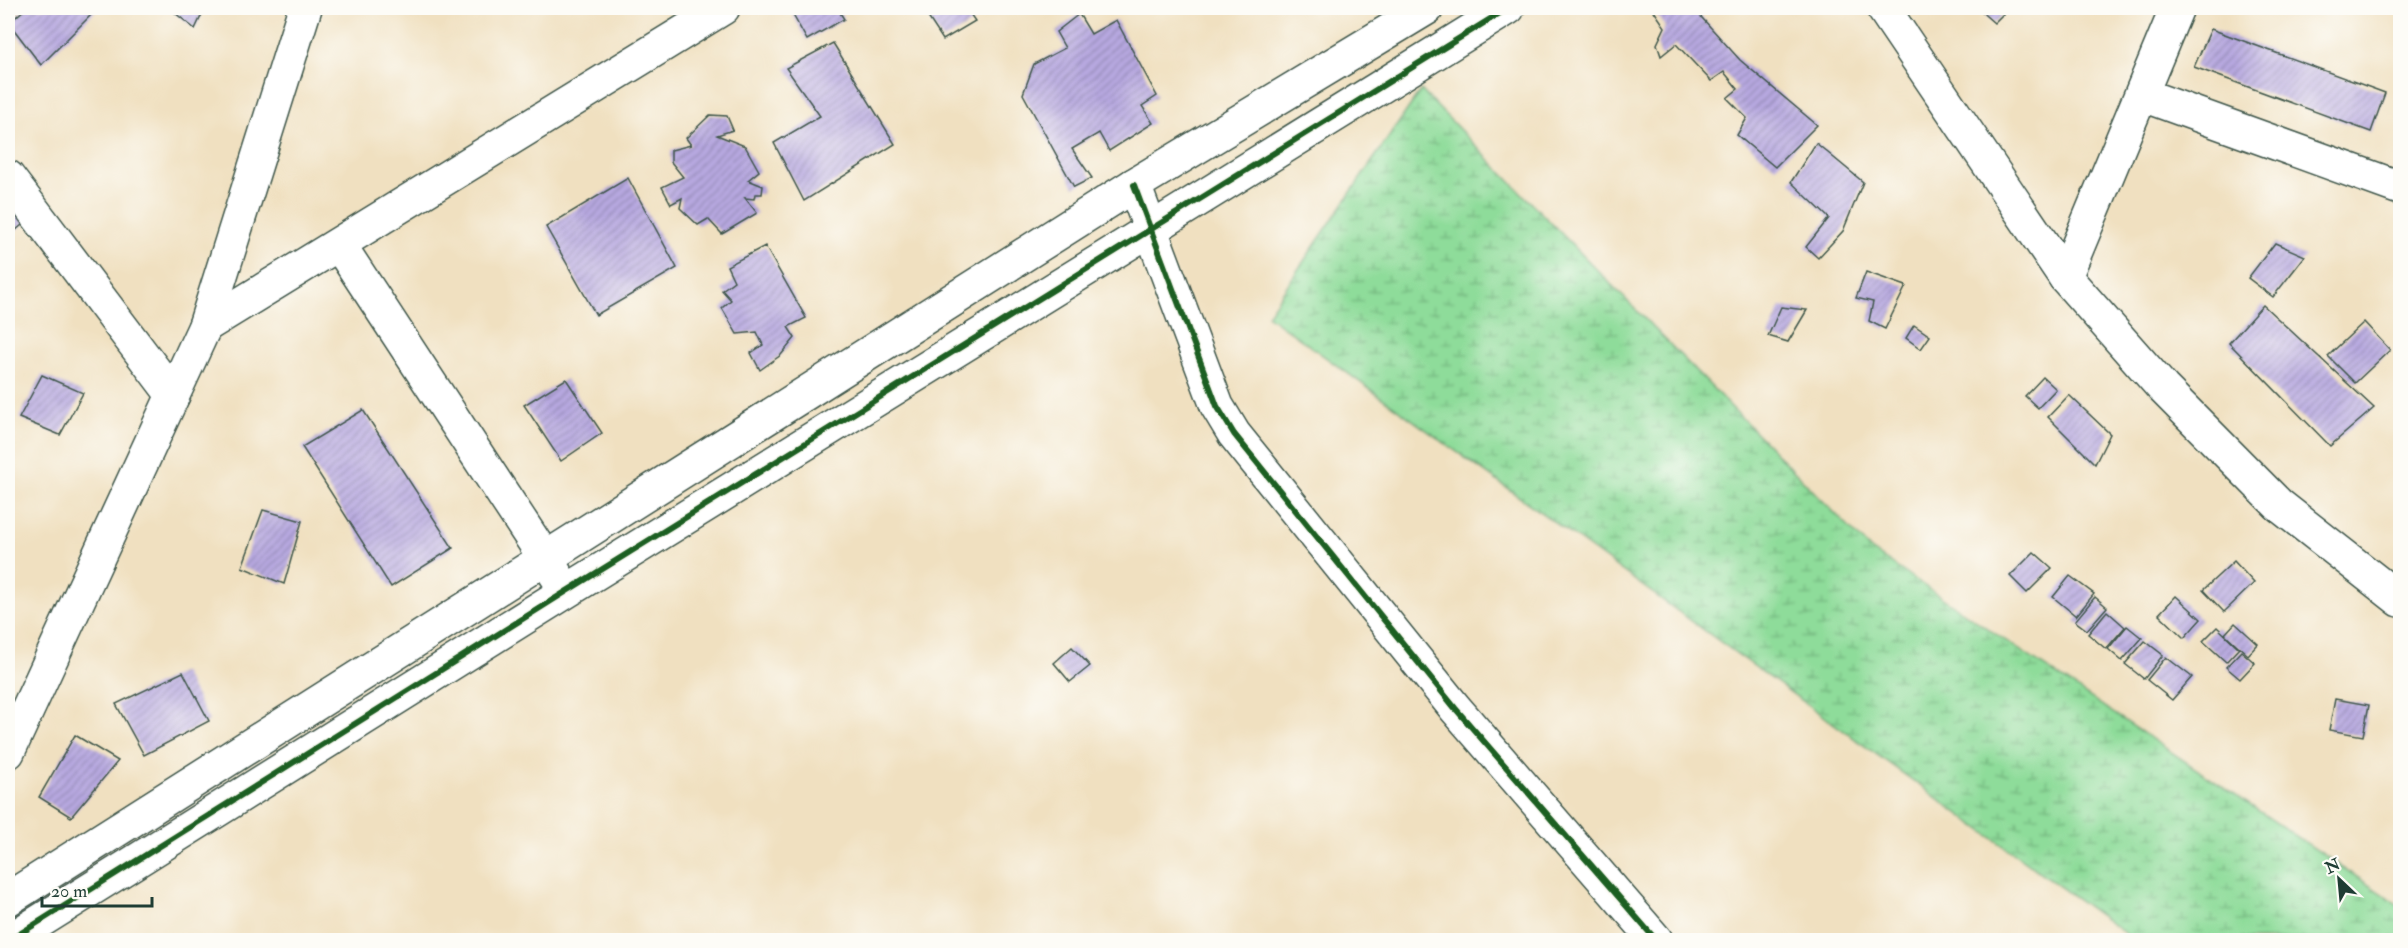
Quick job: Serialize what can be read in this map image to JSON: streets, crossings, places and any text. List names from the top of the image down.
{
  "scale_bar": "20 m",
  "north": "top left"
}
